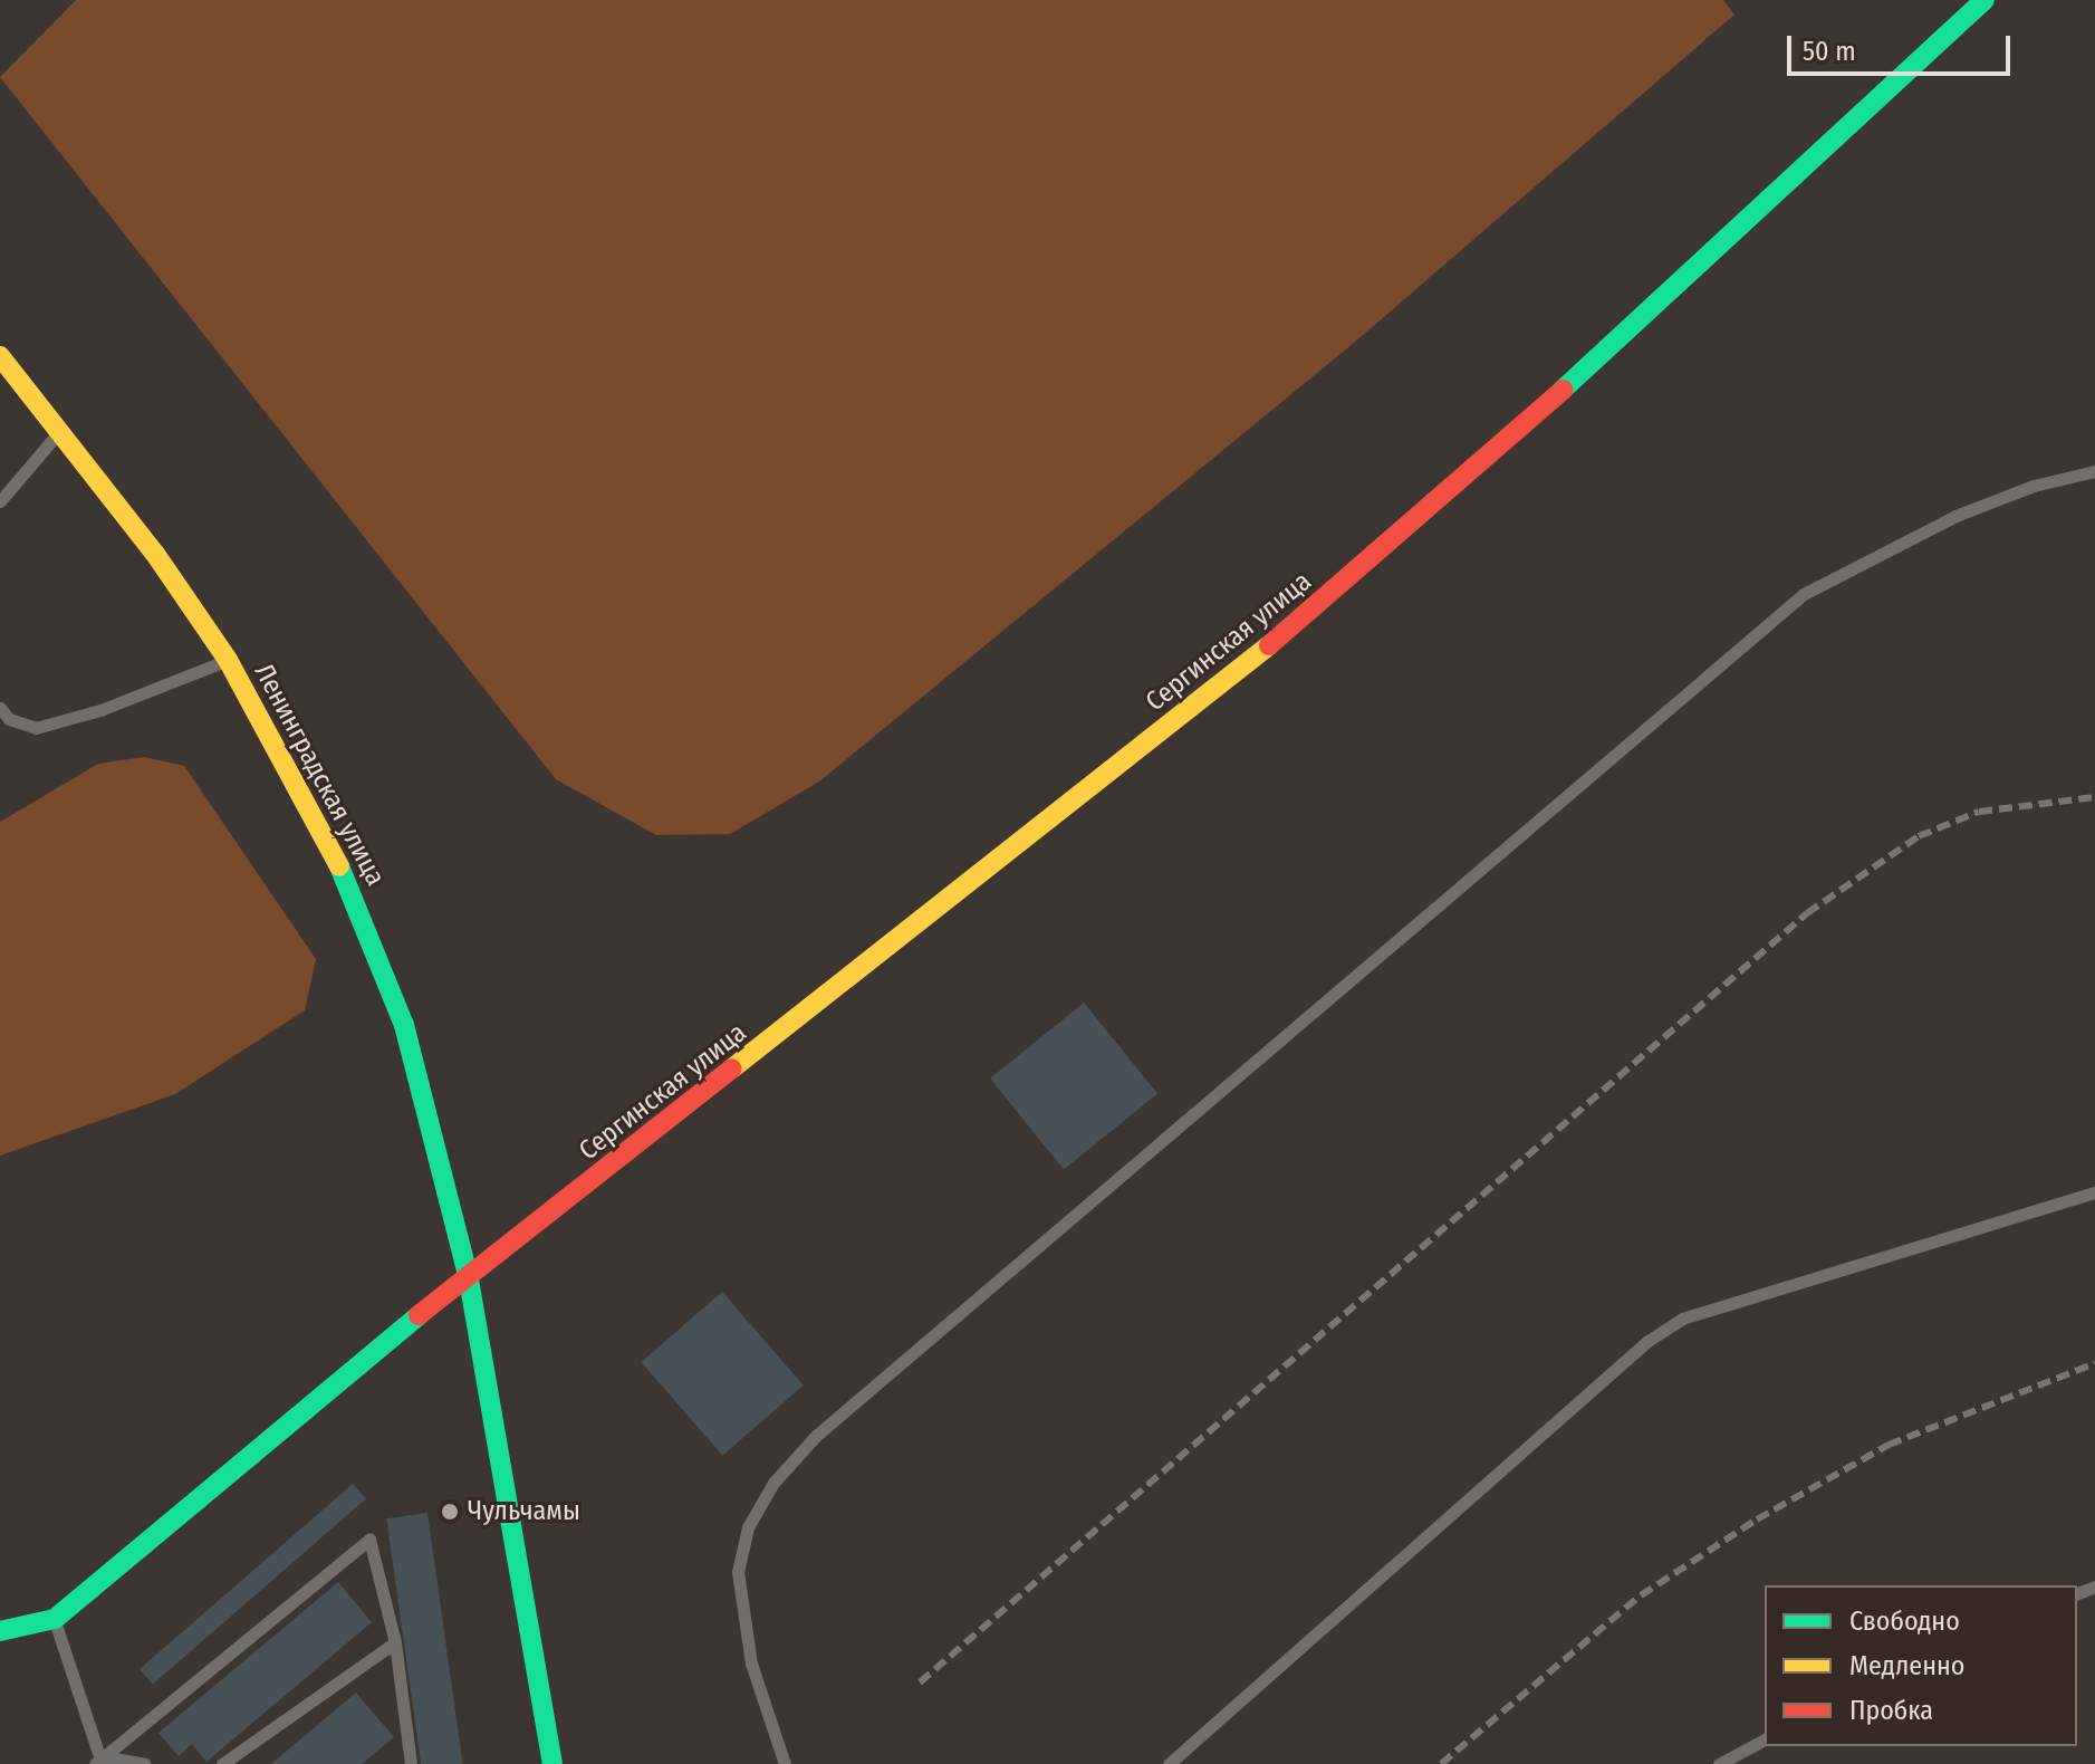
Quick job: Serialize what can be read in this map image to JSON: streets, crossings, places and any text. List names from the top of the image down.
{
  "streets": {
    "main road": ["Сергинская улица", "Ленинградская улица"]
  },
  "crossings": [
    ["Сергинская улица", "Ленинградская улица"]
  ],
  "places": ["Чульчамы"],
  "legend": ["Свободно", "Медленно", "Пробка"],
  "scale_bar": "50 m"
}
